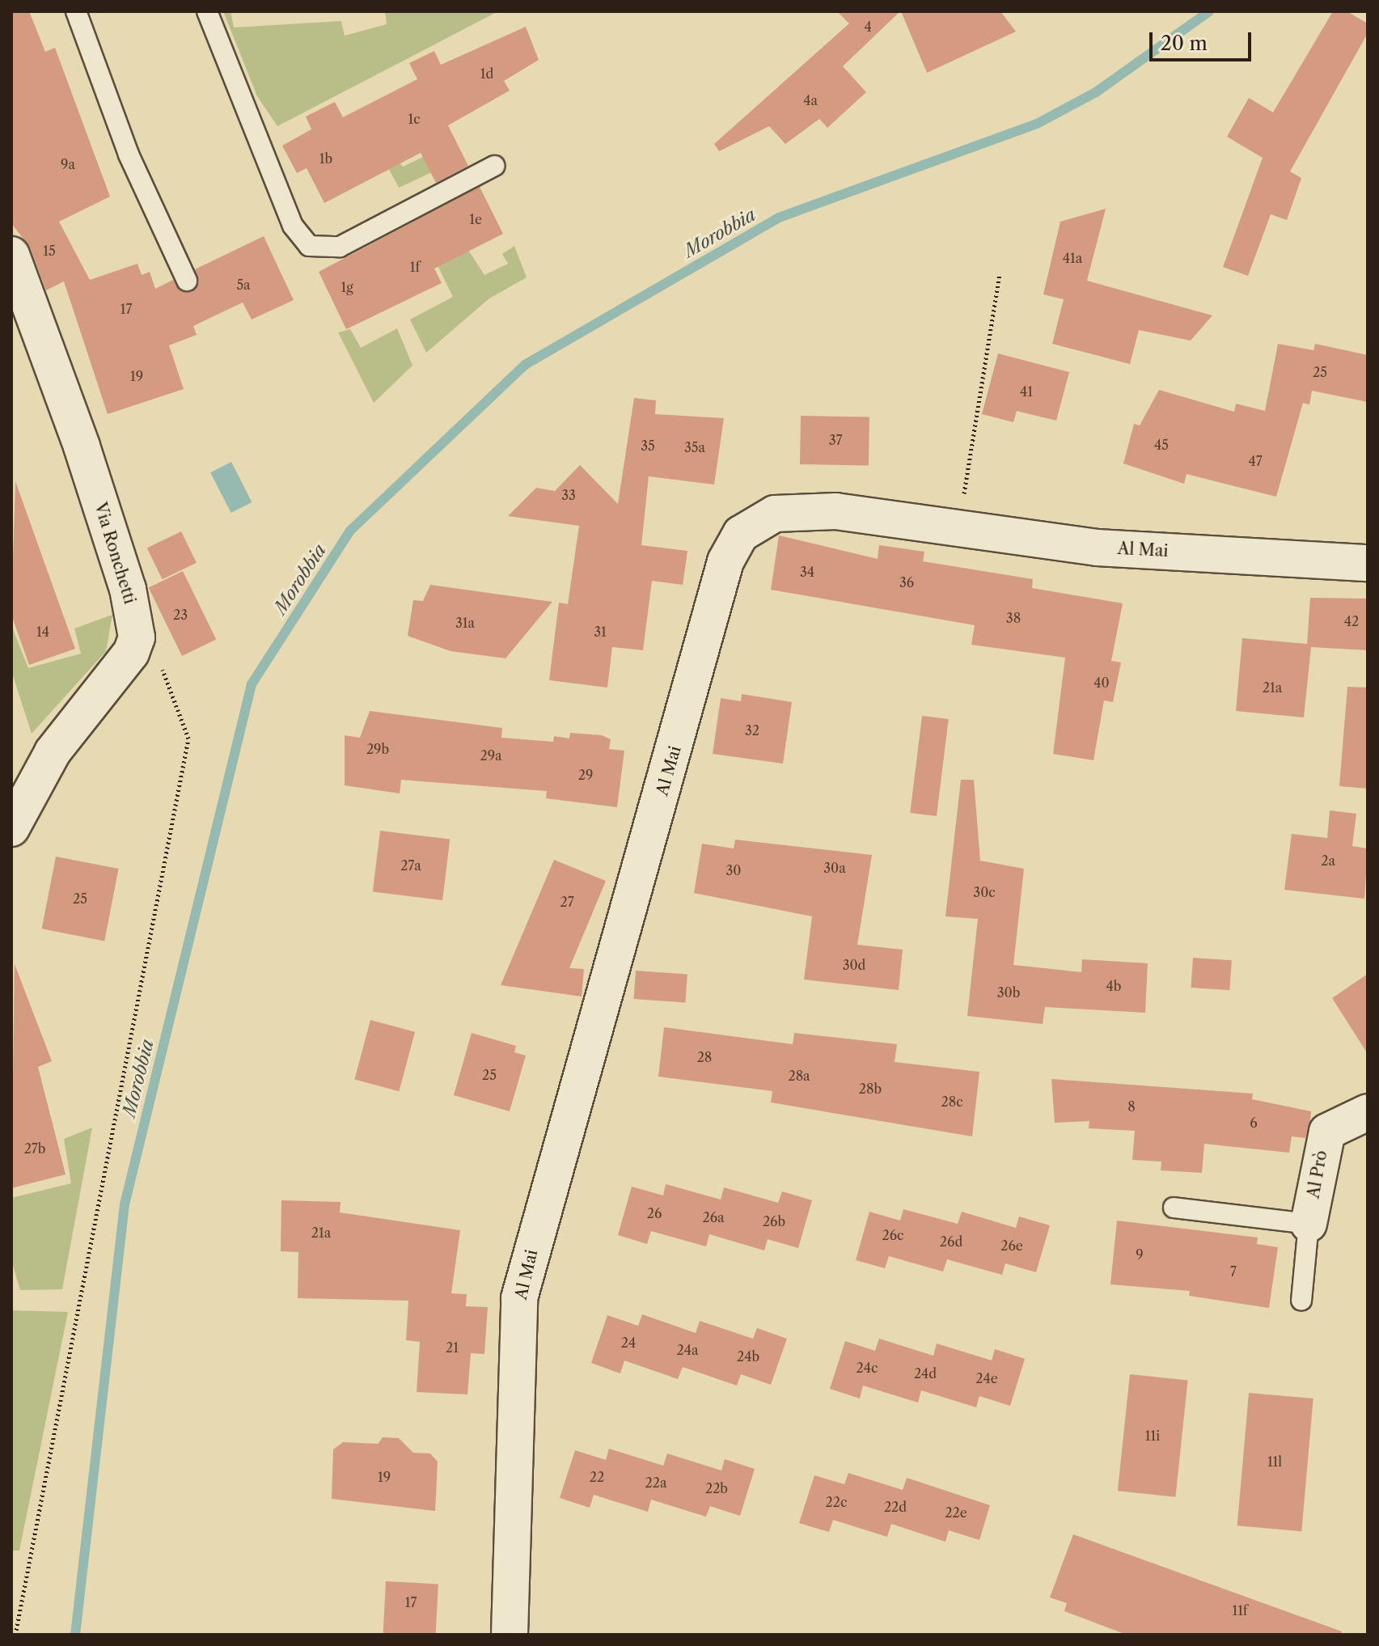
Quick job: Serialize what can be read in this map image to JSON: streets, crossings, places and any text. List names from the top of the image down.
{
  "streets": {
    "street": ["Al Mai", "Via Ronchetti", "Al Prò"]
  },
  "water": ["Morobbia"],
  "house_numbers": [
    "4",
    "1d",
    "4a",
    "1c",
    "1b",
    "9a",
    "1e",
    "15",
    "41a",
    "1f",
    "5a",
    "1g",
    "17",
    "25",
    "19",
    "41",
    "37",
    "45",
    "35",
    "35a",
    "47",
    "33",
    "34",
    "36",
    "23",
    "38",
    "42",
    "31a",
    "14",
    "31",
    "40",
    "21a",
    "32",
    "29b",
    "29a",
    "29",
    "2a",
    "27a",
    "30a",
    "30",
    "30c",
    "25",
    "27",
    "30d",
    "4b",
    "30b",
    "28",
    "25",
    "28a",
    "28b",
    "28c",
    "8",
    "6",
    "27b",
    "26",
    "26a",
    "26b",
    "21a",
    "26c",
    "26d",
    "26e",
    "9",
    "7",
    "24",
    "21",
    "24a",
    "24b",
    "24c",
    "24d",
    "24e",
    "11i",
    "11l",
    "19",
    "22",
    "22a",
    "22b",
    "22c",
    "22d",
    "22e",
    "17",
    "11f"
  ],
  "scale_bar": "20 m"
}
